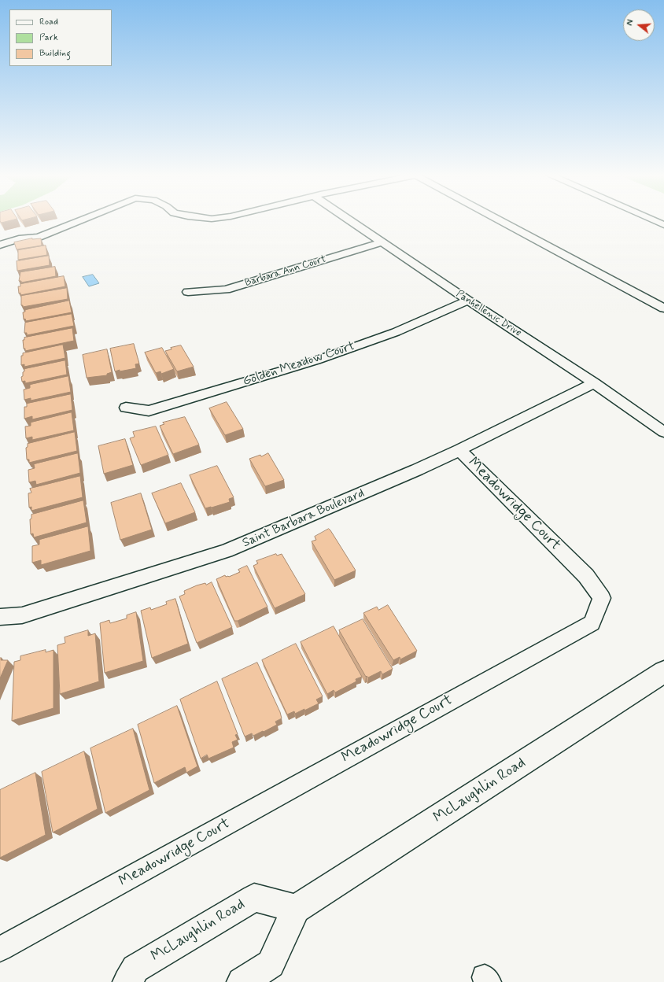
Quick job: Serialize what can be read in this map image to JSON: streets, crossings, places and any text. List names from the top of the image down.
{
  "streets": {
    "street": [
      "Barbara Ann Court",
      "Panhellenic Drive",
      "Golden Meadow Court",
      "Meadowridge Court",
      "Saint Barbara Boulevard",
      "McLaughlin Road"
    ]
  },
  "crossings": [
    ["Barbara Ann Court", "Panhellenic Drive"],
    ["Panhellenic Drive", "Golden Meadow Court"],
    ["Panhellenic Drive", "Saint Barbara Boulevard"],
    ["Meadowridge Court", "Saint Barbara Boulevard"]
  ],
  "legend": ["Road", "Park", "Building"],
  "north": "left"
}
